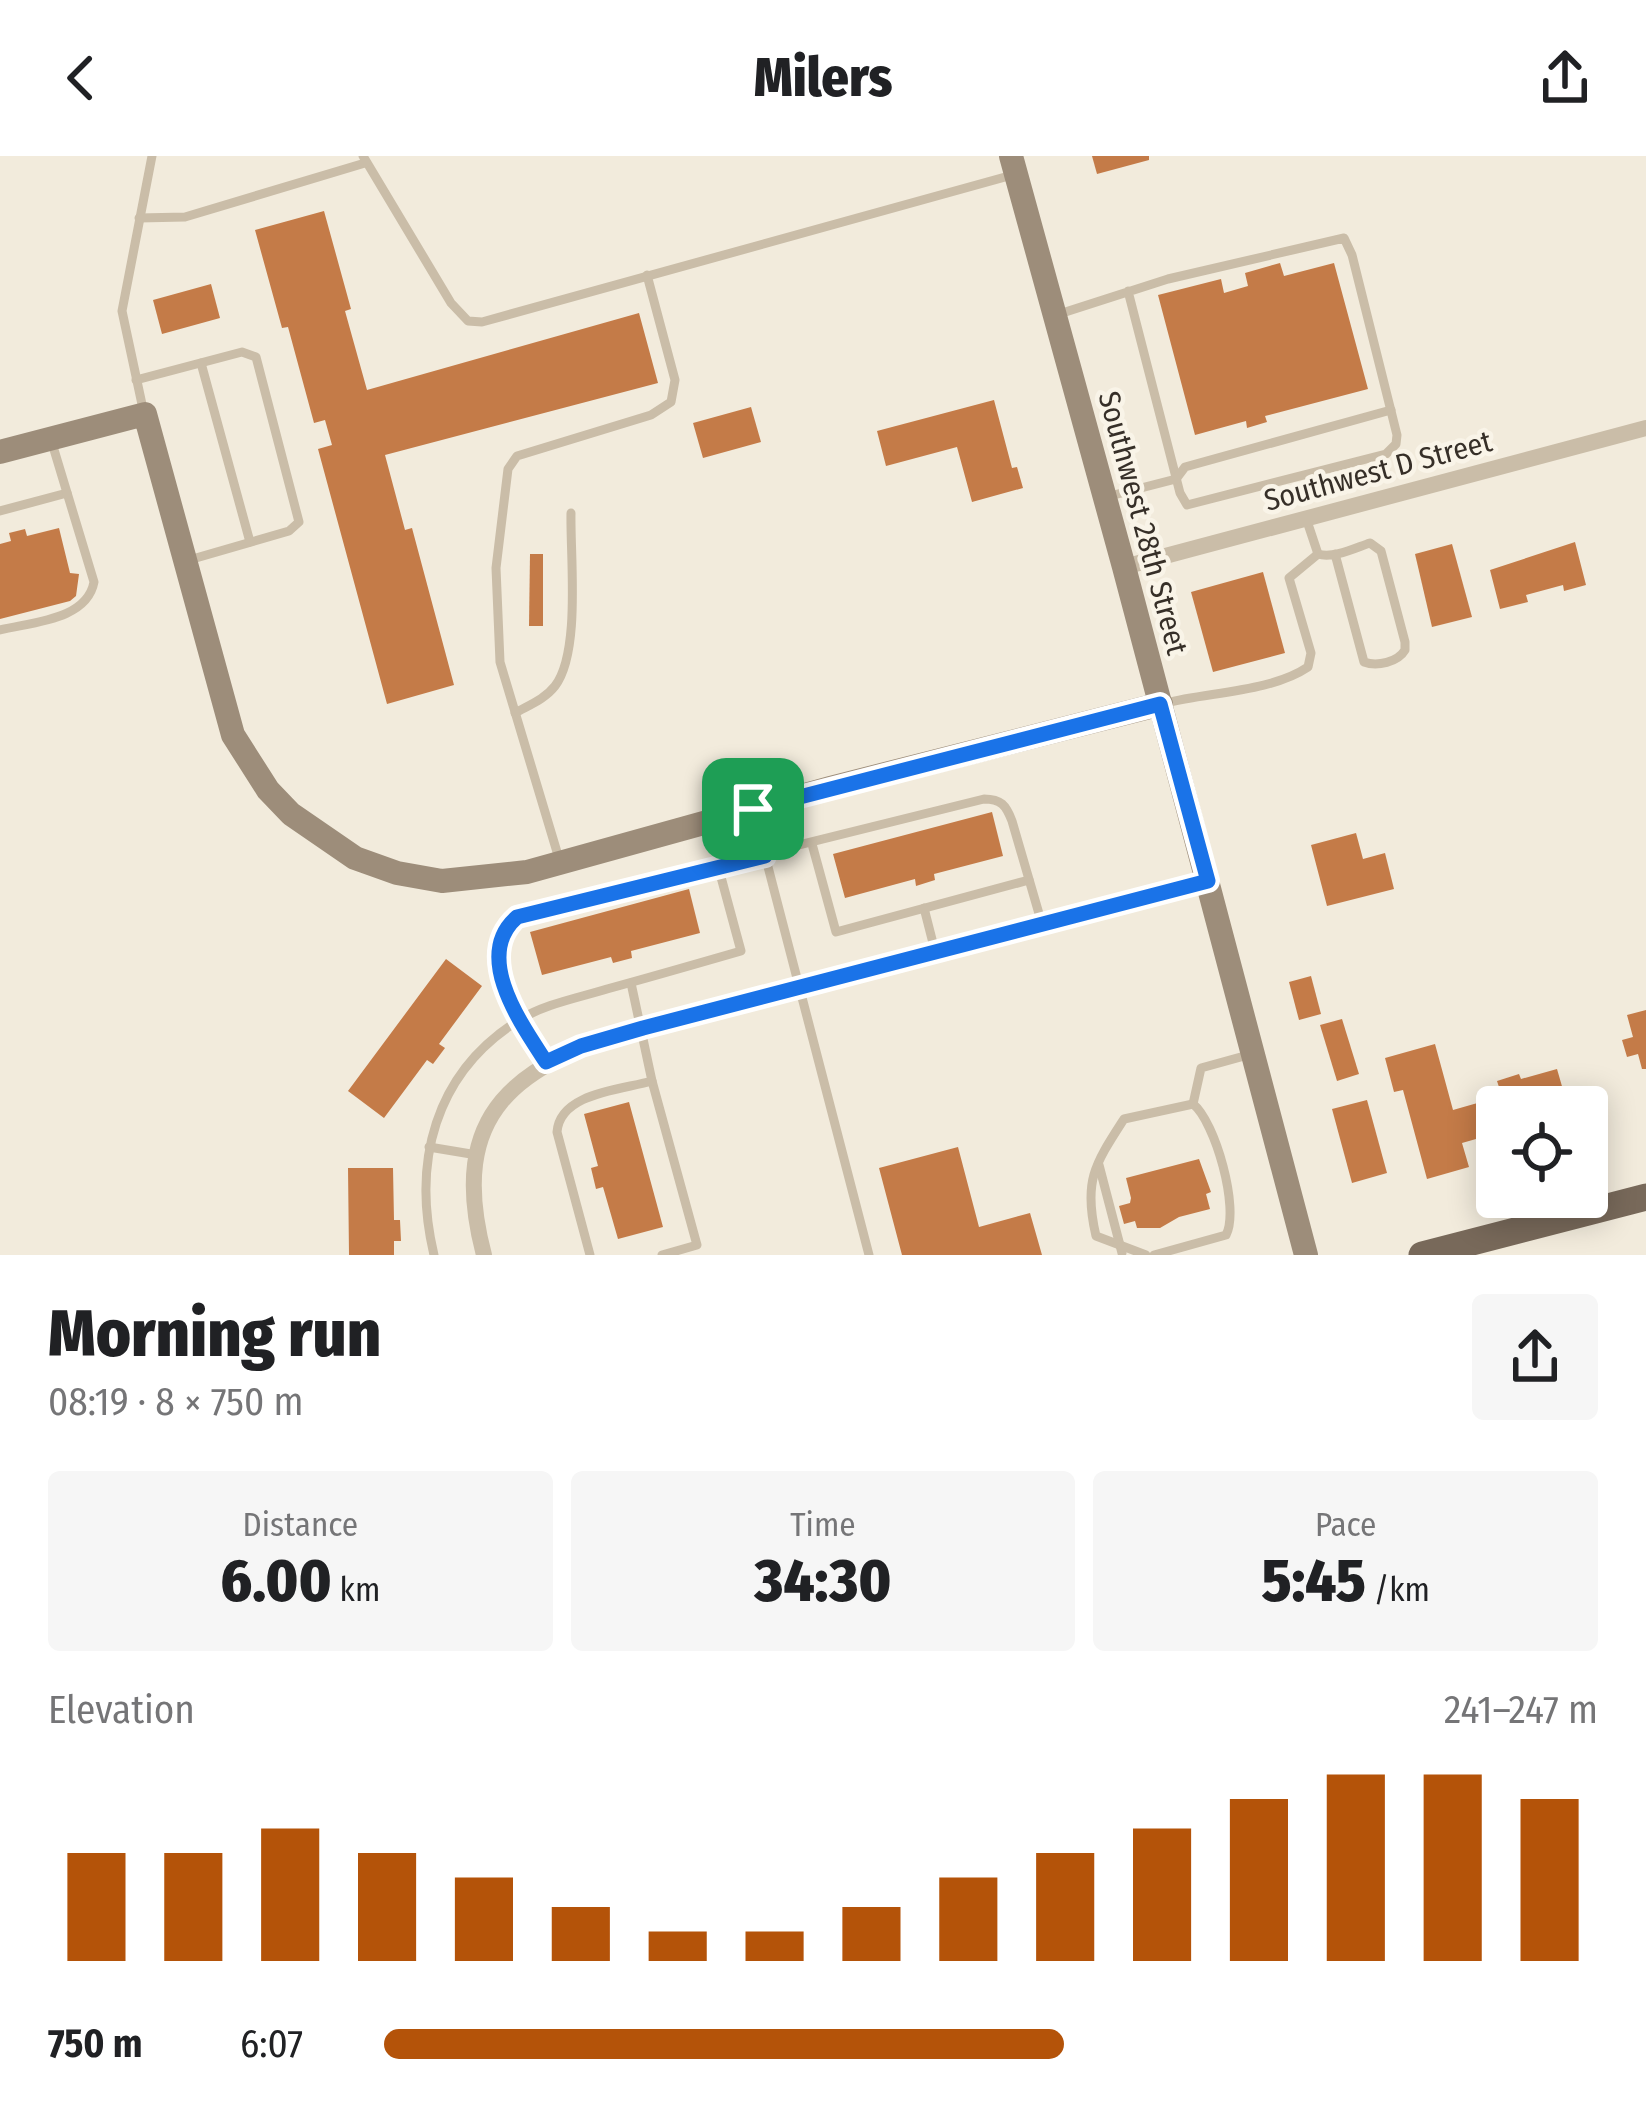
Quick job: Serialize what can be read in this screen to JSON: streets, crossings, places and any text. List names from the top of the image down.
{
  "streets": {
    "street": ["Southwest D Street", "Southwest 28th Street"]
  },
  "crossings": [
    ["Southwest D Street", "Southwest 28th Street"]
  ],
  "page": {
    "header": "Milers",
    "heading": ["Morning run", "08:19 · 8 × 750 m"],
    "stats": [
      ["Distance", "6.00 km"],
      ["Time", "34:30"],
      ["Pace", "5:45 /km"]
    ],
    "chart": ["Elevation", "241–247 m"],
    "list": [
      {
        "name": "750 m",
        "note": "6:07"
      }
    ]
  }
}
